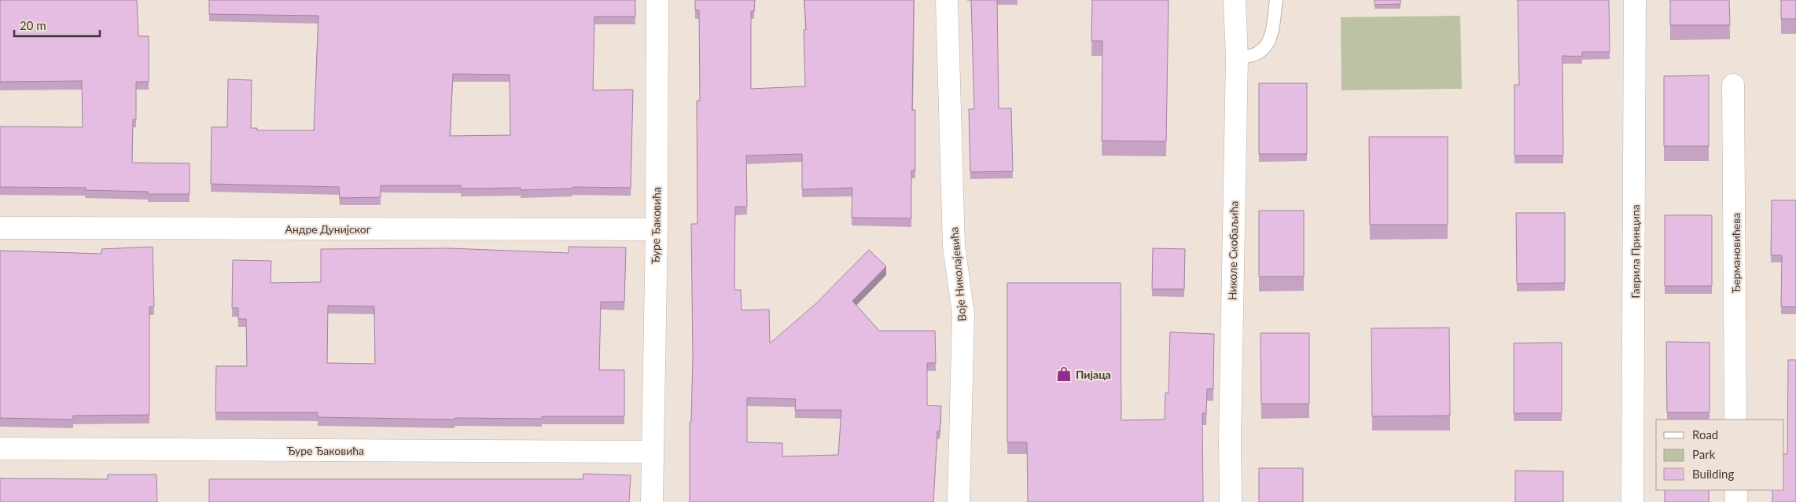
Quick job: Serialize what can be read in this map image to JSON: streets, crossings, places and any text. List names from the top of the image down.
{
  "streets": {
    "street": [
      "Ђуре Ђаковића",
      "Андре Дунијског",
      "Николе Скобаљића",
      "Гаврила Принципа",
      "Ђермановићева",
      "Воје Николајевића"
    ]
  },
  "crossings": [
    ["Ђуре Ђаковића", "Андре Дунијског"]
  ],
  "places": {
    "shop": ["Пијаца"]
  },
  "legend": ["Road", "Park", "Building"],
  "scale_bar": "20 m"
}
